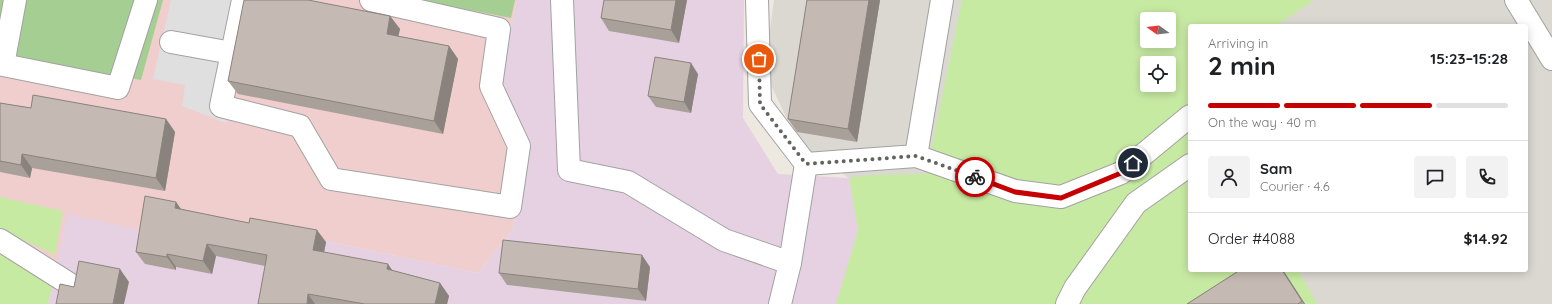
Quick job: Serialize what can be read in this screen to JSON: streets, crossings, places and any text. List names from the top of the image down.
{
  "north": "left",
  "page": {
    "heading": ["2 min", "Arriving in", "15:23–15:28"],
    "panel": [
      "Sam",
      "Courier · 4.6",
      "Order #4088",
      "$14.92"
    ],
    "bar": "On the way · 40 m"
  }
}
